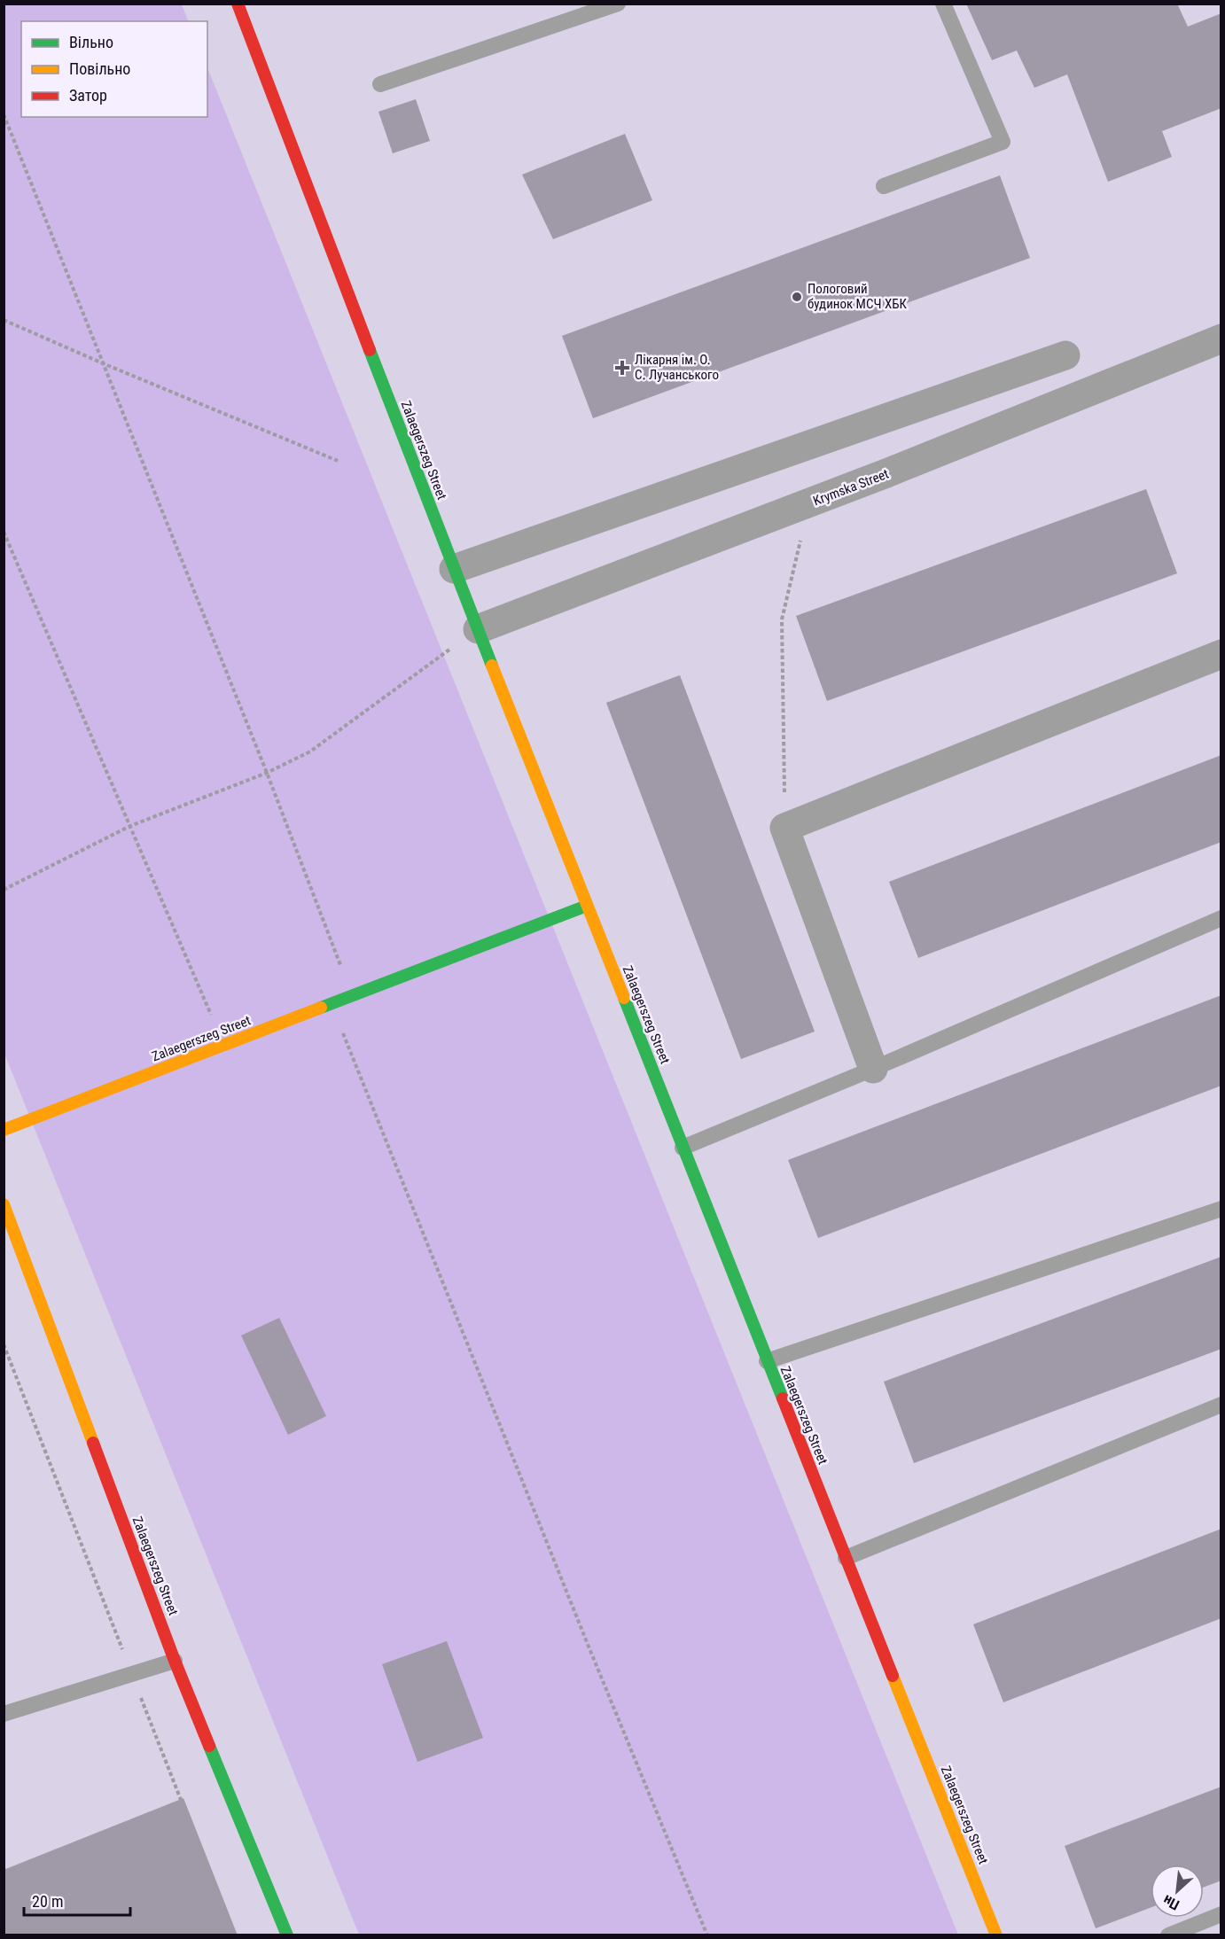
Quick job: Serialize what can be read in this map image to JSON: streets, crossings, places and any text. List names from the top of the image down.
{
  "streets": {
    "main road": ["Zalaegerszeg Street"],
    "street": ["Krymska Street"]
  },
  "crossings": [
    ["Zalaegerszeg Street", "Krymska Street"]
  ],
  "places": {
    "other": ["Пологовий будинок МСЧ ХБК"],
    "health": ["Лікарня ім. О. С. Лучанського"]
  },
  "legend": ["Вільно", "Повільно", "Затор"],
  "scale_bar": "20 m",
  "north": "bottom left"
}
